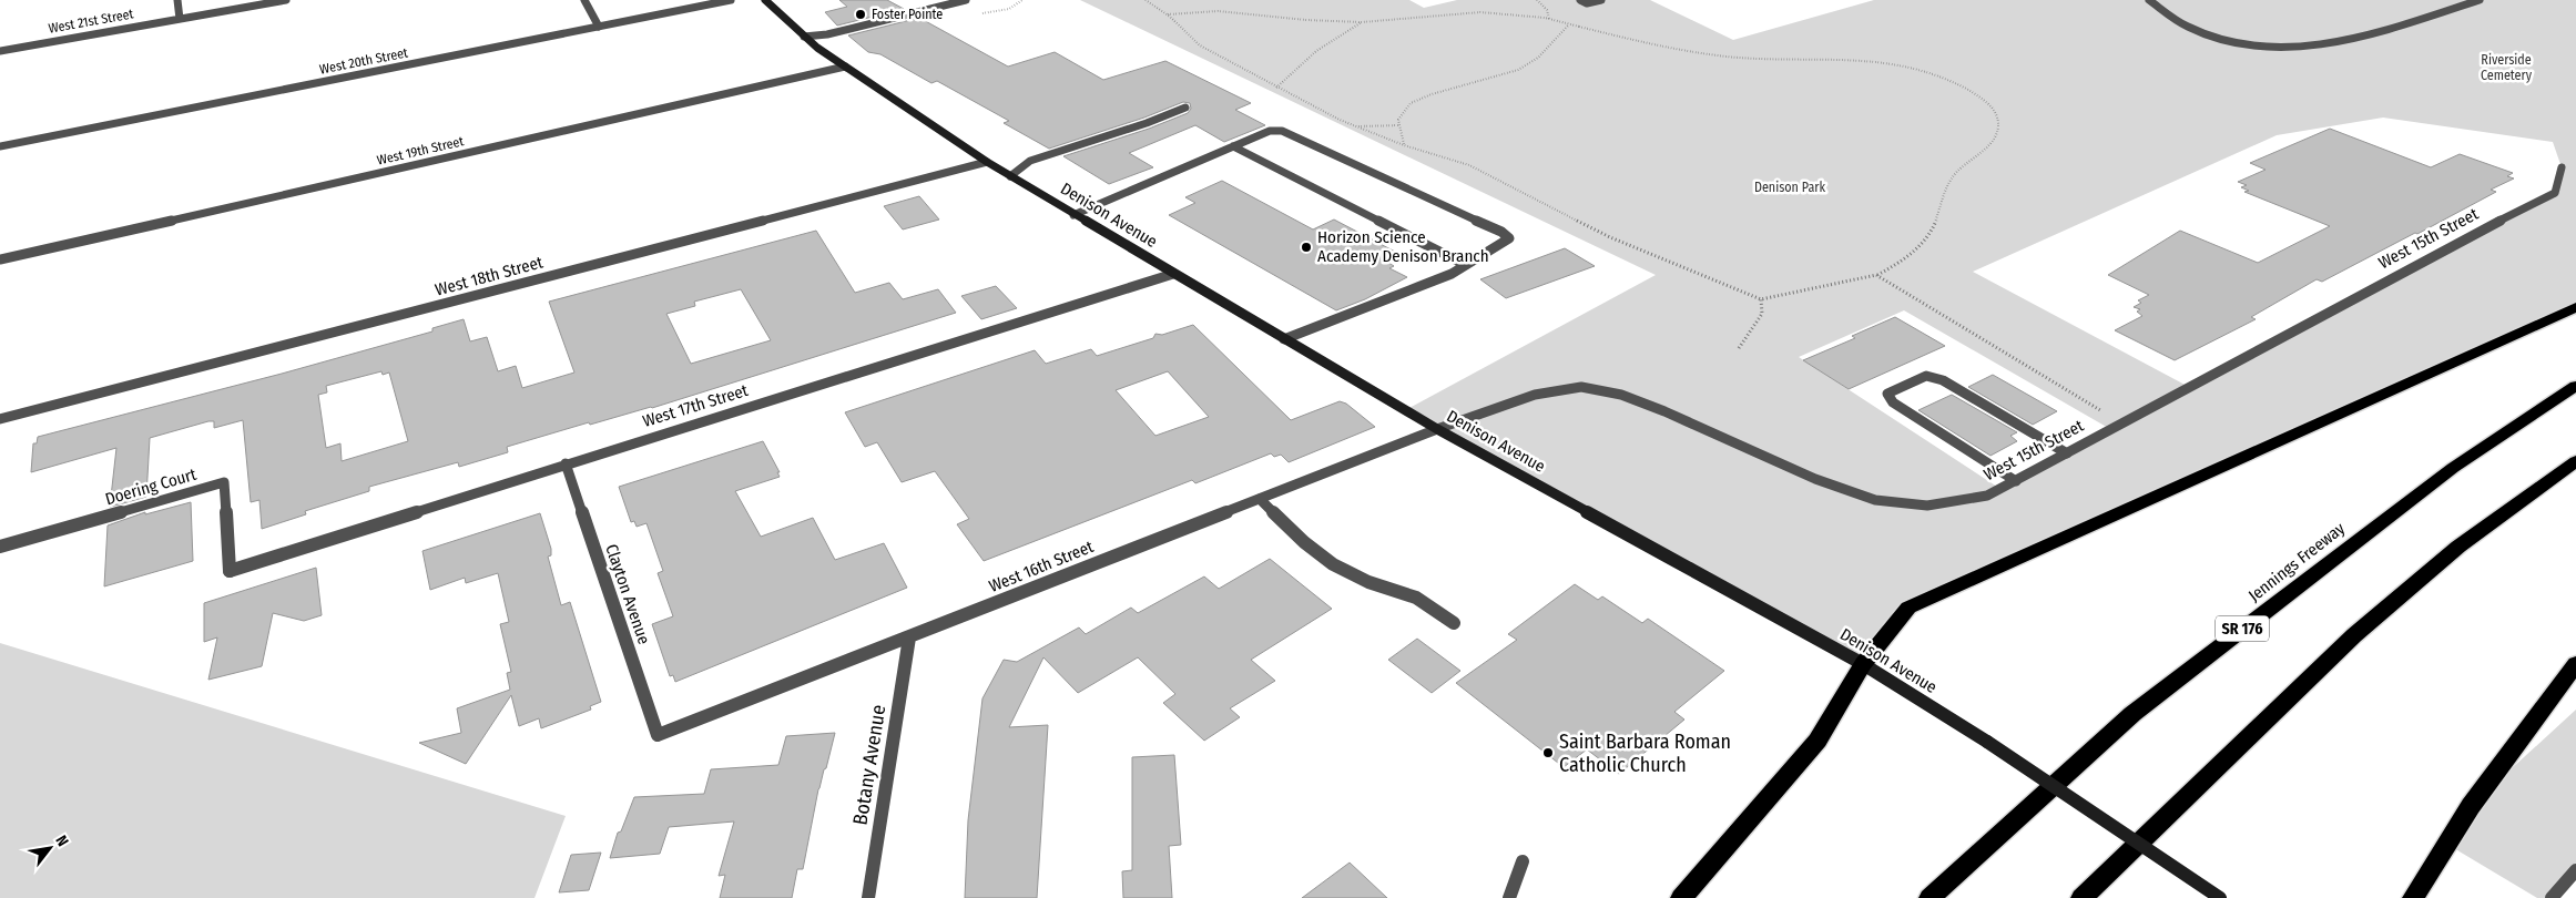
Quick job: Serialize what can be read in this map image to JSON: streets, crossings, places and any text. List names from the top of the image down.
{
  "streets": {
    "highway": ["Jennings Freeway", "SR 176"],
    "main road": ["Denison Avenue"],
    "street": [
      "West 21st Street",
      "West 20th Street",
      "West 19th Street",
      "West 15th Street",
      "West 18th Street",
      "West 17th Street",
      "Doering Court",
      "West 16th Street",
      "Clayton Avenue",
      "Botany Avenue"
    ]
  },
  "crossings": [
    ["West 19th Street", "Denison Avenue"],
    ["Denison Avenue", "West 15th Street"],
    ["Denison Avenue", "West 18th Street"],
    ["Denison Avenue", "West 17th Street"],
    ["Denison Avenue", "West 16th Street"],
    ["West 15th Street", "West 16th Street"],
    ["West 17th Street", "Doering Court"],
    ["West 17th Street", "Clayton Avenue"],
    ["West 16th Street", "Clayton Avenue"],
    ["West 16th Street", "Botany Avenue"]
  ],
  "parks": ["Riverside Cemetery", "Denison Park"],
  "places": ["Foster Pointe", "Horizon Science Academy Denison Branch", "Saint Barbara Roman Catholic Church"],
  "north": "top right"
}
